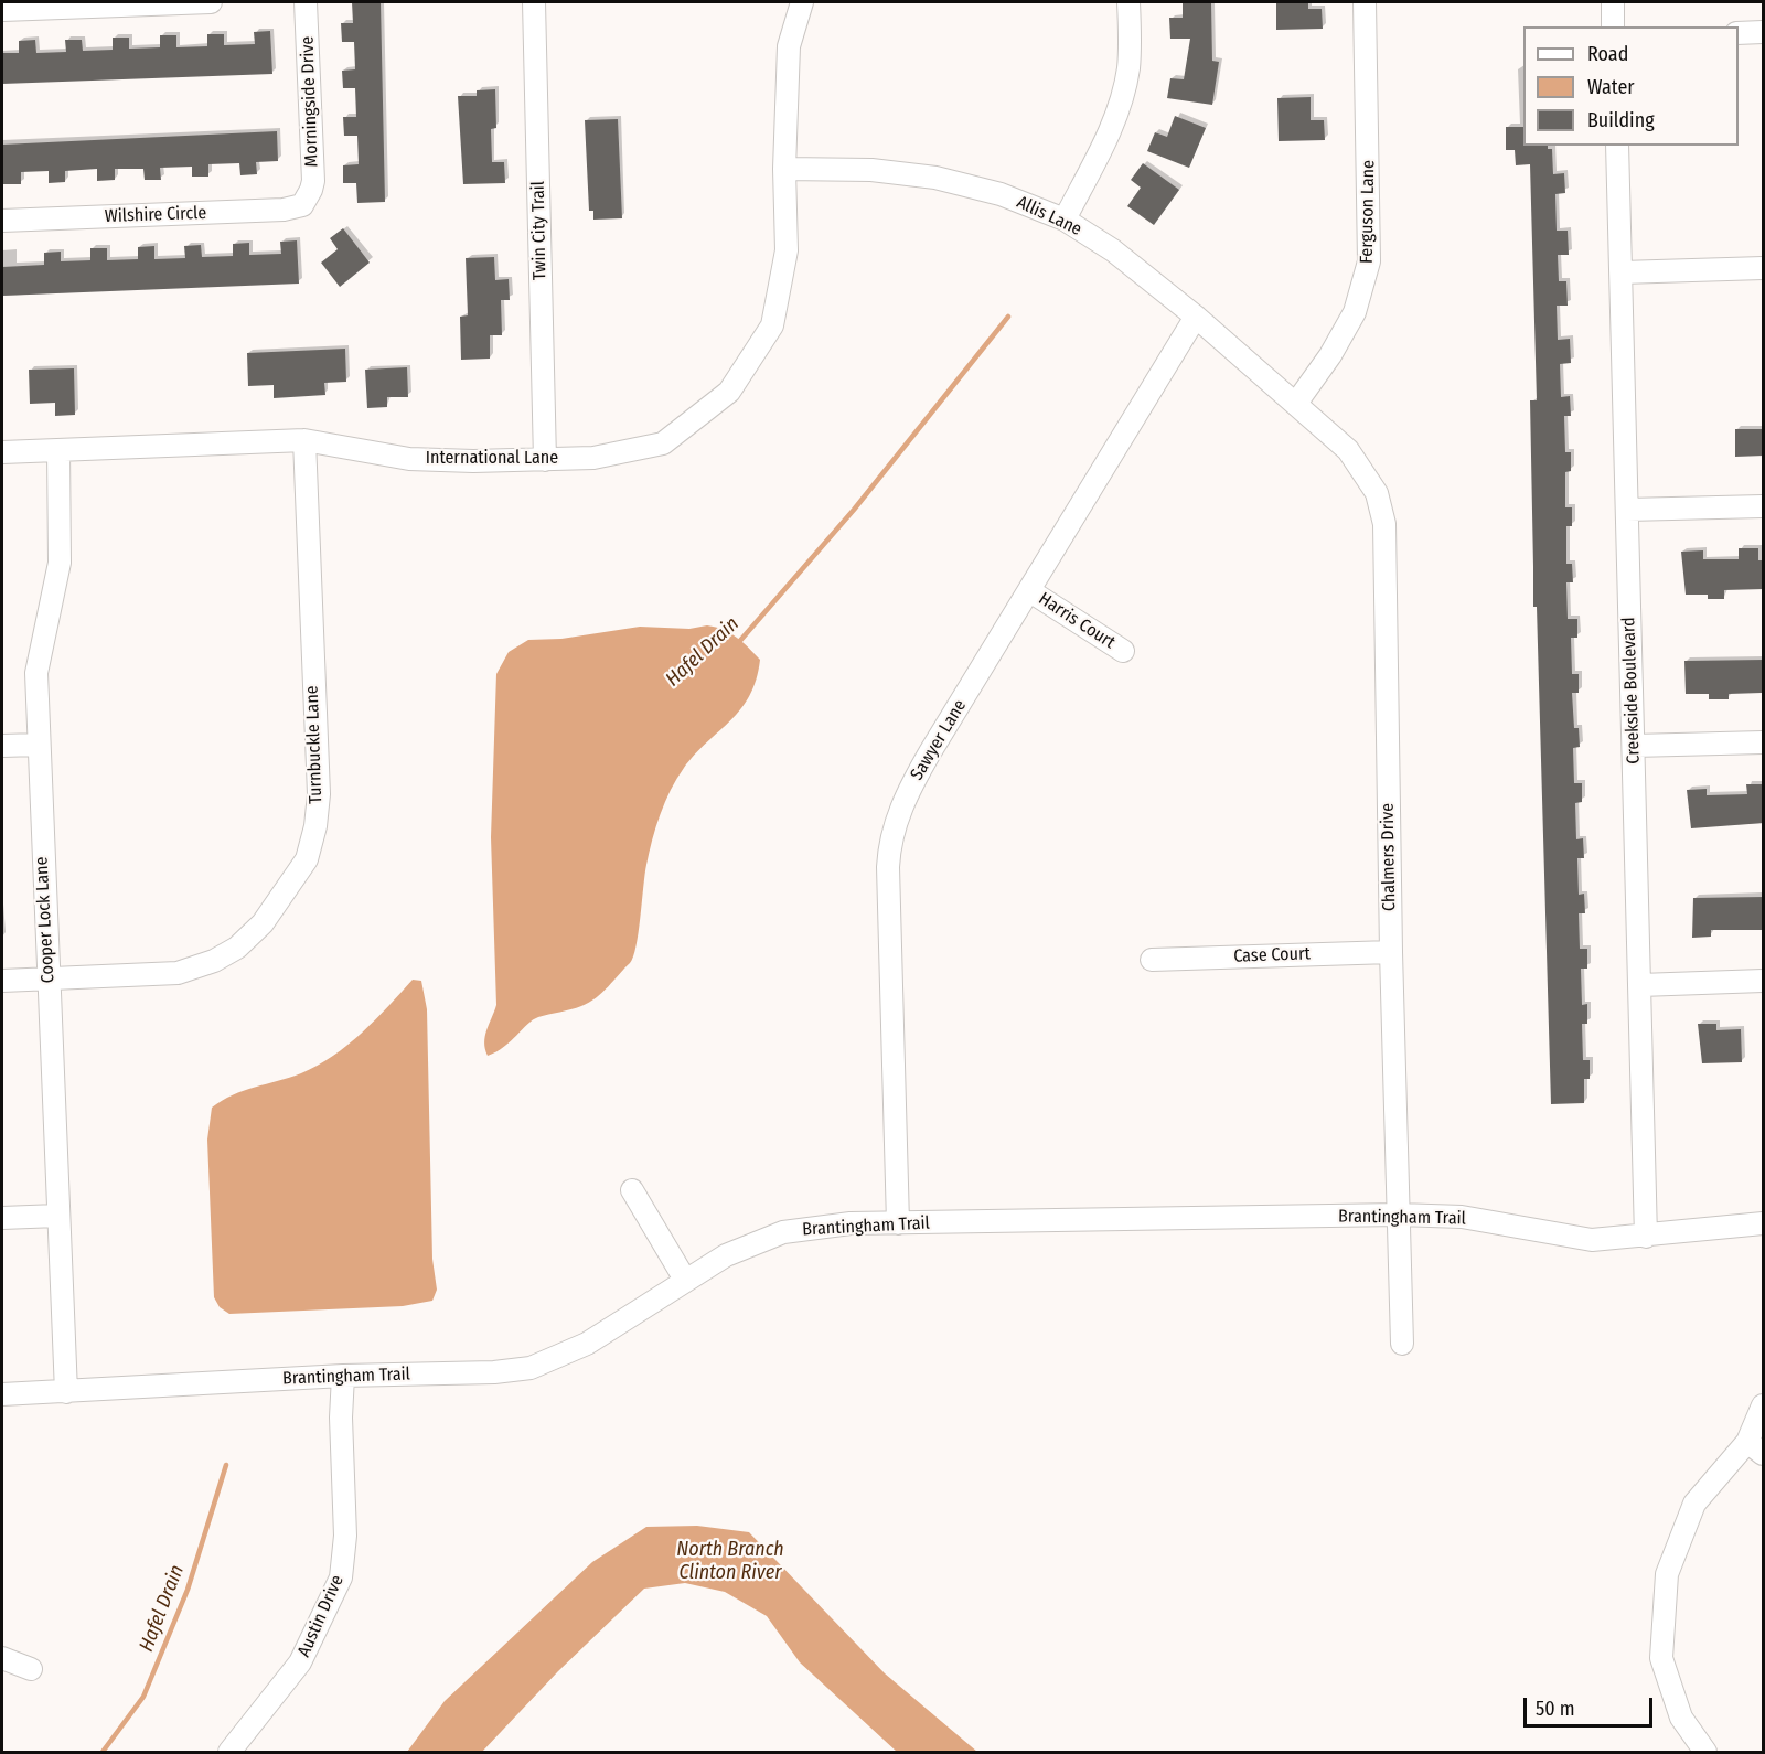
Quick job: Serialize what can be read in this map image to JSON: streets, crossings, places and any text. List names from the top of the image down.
{
  "streets": {
    "street": [
      "Morningside Drive",
      "Ferguson Lane",
      "Wilshire Circle",
      "Allis Lane",
      "Twin City Trail",
      "International Lane",
      "Harris Court",
      "Creekside Boulevard",
      "Sawyer Lane",
      "Turnbuckle Lane",
      "Chalmers Drive",
      "Cooper Lock Lane",
      "Case Court",
      "Brantingham Trail",
      "Austin Drive"
    ]
  },
  "crossings": [
    ["Morningside Drive", "Wilshire Circle"],
    ["Ferguson Lane", "Allis Lane"],
    ["Ferguson Lane", "Chalmers Drive"],
    ["Allis Lane", "International Lane"],
    ["Allis Lane", "Sawyer Lane"],
    ["Allis Lane", "Chalmers Drive"],
    ["Twin City Trail", "International Lane"],
    ["International Lane", "Turnbuckle Lane"],
    ["International Lane", "Cooper Lock Lane"],
    ["Harris Court", "Sawyer Lane"],
    ["Creekside Boulevard", "Brantingham Trail"],
    ["Sawyer Lane", "Brantingham Trail"],
    ["Turnbuckle Lane", "Cooper Lock Lane"],
    ["Chalmers Drive", "Case Court"],
    ["Chalmers Drive", "Brantingham Trail"],
    ["Cooper Lock Lane", "Brantingham Trail"],
    ["Brantingham Trail", "Austin Drive"]
  ],
  "water": ["Hafel Drain", "North Branch Clinton River"],
  "legend": ["Road", "Water", "Building"],
  "scale_bar": "50 m"
}
